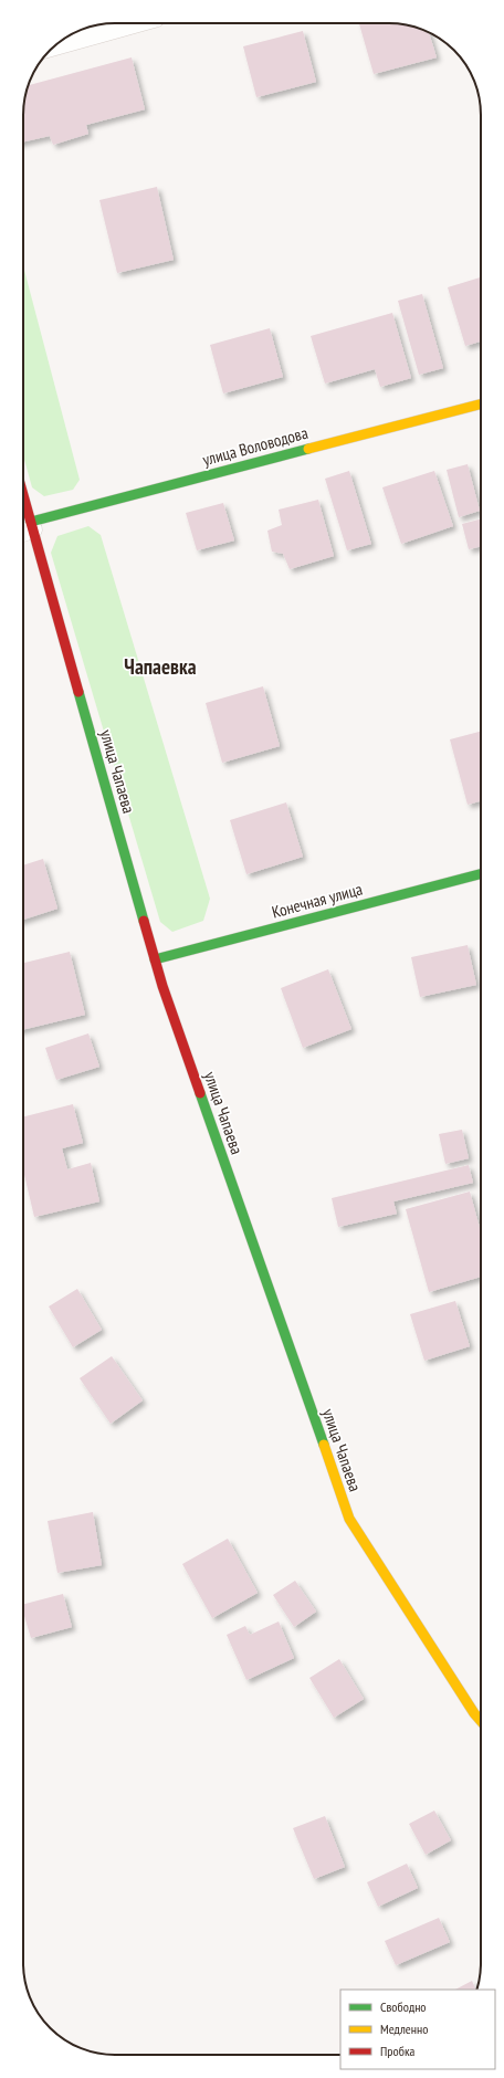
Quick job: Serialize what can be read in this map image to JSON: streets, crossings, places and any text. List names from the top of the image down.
{
  "streets": {
    "street": ["улица Воловодова", "улица Чапаева", "Конечная улица"]
  },
  "crossings": [
    ["улица Воловодова", "улица Чапаева"],
    ["улица Чапаева", "Конечная улица"]
  ],
  "districts": ["Чапаевка"],
  "legend": ["Свободно", "Медленно", "Пробка"]
}
